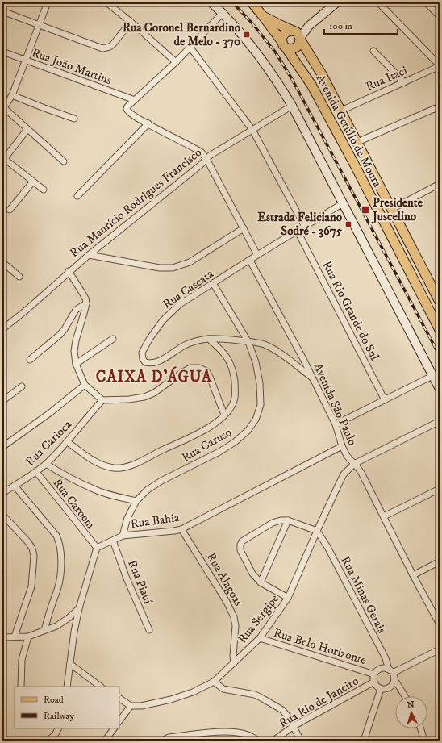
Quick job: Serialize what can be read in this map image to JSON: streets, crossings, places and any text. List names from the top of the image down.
{
  "streets": {
    "main road": ["Avenida Getúlio de Moura"],
    "street": [
      "Rua João Martins",
      "Rua Itaci",
      "Rua Maurício Rodrigues Francisco",
      "Rua Cascata",
      "Rua Rio Grande do Sul",
      "Avenida São Paulo",
      "Rua Carioca",
      "Rua Caruso",
      "Rua Caroem",
      "Rua Bahia",
      "Rua Alagoas",
      "Rua Piauí",
      "Rua Minas Gerais",
      "Rua Sergipe",
      "Rua Belo Horizonte",
      "Rua Rio de Janeiro"
    ]
  },
  "crossings": [
    ["Rua Itaci", "Avenida Getúlio de Moura"],
    ["Rua Cascata", "Rua Rio Grande do Sul"],
    ["Rua Cascata", "Avenida São Paulo"],
    ["Rua Cascata", "Rua Caruso"],
    ["Avenida São Paulo", "Rua Bahia"],
    ["Avenida São Paulo", "Rua Sergipe"],
    ["Rua Carioca", "Rua Caroem"],
    ["Rua Caruso", "Rua Bahia"],
    ["Rua Caroem", "Rua Bahia"],
    ["Rua Bahia", "Rua Alagoas"],
    ["Rua Bahia", "Rua Piauí"],
    ["Rua Alagoas", "Rua Sergipe"],
    ["Rua Minas Gerais", "Rua Sergipe"],
    ["Rua Minas Gerais", "Rua Belo Horizonte"],
    ["Rua Minas Gerais", "Rua Rio de Janeiro"],
    ["Rua Sergipe", "Rua Belo Horizonte"],
    ["Rua Belo Horizonte", "Rua Rio de Janeiro"]
  ],
  "districts": ["CAIXA D'ÁGUA"],
  "places": {
    "transit": ["Rua Coronel Bernardino de Melo - 370", "Presidente Juscelino", "Estrada Feliciano Sodré - 3675"]
  },
  "legend": ["Road", "Railway"],
  "scale_bar": "100 m",
  "north": "top"
}
